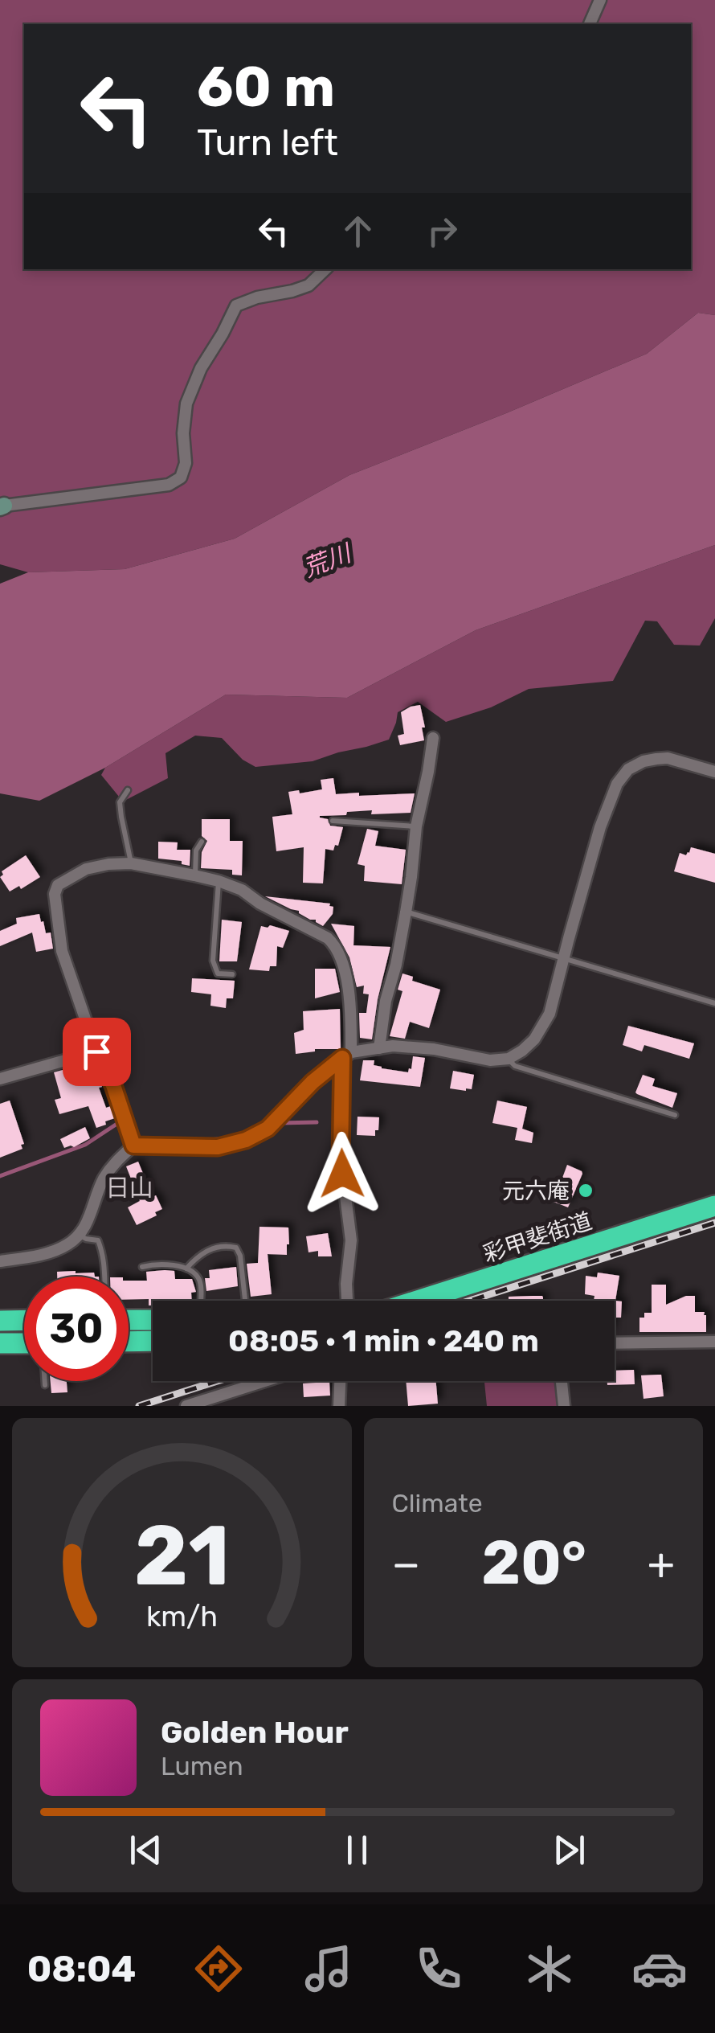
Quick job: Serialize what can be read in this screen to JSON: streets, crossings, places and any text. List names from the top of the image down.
{
  "streets": {
    "highway": ["彩甲斐街道"]
  },
  "districts": ["日山"],
  "water": ["荒川"],
  "places": ["元六庵"],
  "page": {
    "turn": ["60 m", "Turn left"],
    "limit": "30",
    "trip": "08:05 · 1 min · 240 m",
    "tile": "Climate",
    "heat": ["−", "20°", "+"],
    "song": ["Golden Hour", "Lumen"],
    "tabs": "08:04",
    "gauge": ["21", "km/h"]
  }
}
